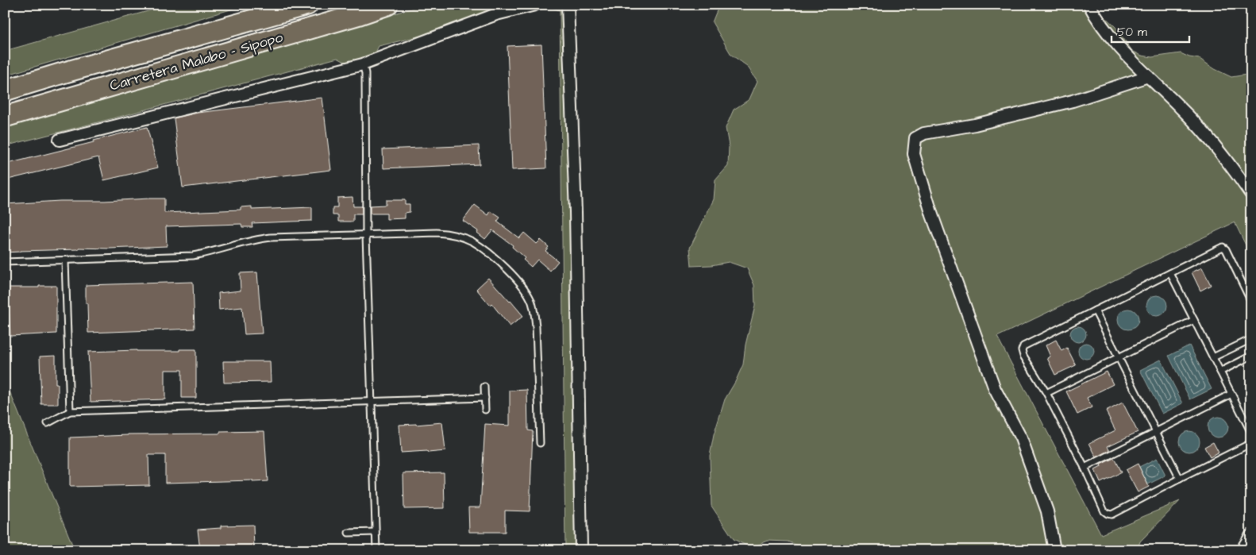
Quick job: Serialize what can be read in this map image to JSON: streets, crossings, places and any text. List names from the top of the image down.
{
  "streets": {
    "highway": ["Carretera Malabo - Sipopo"]
  },
  "scale_bar": "50 m"
}
